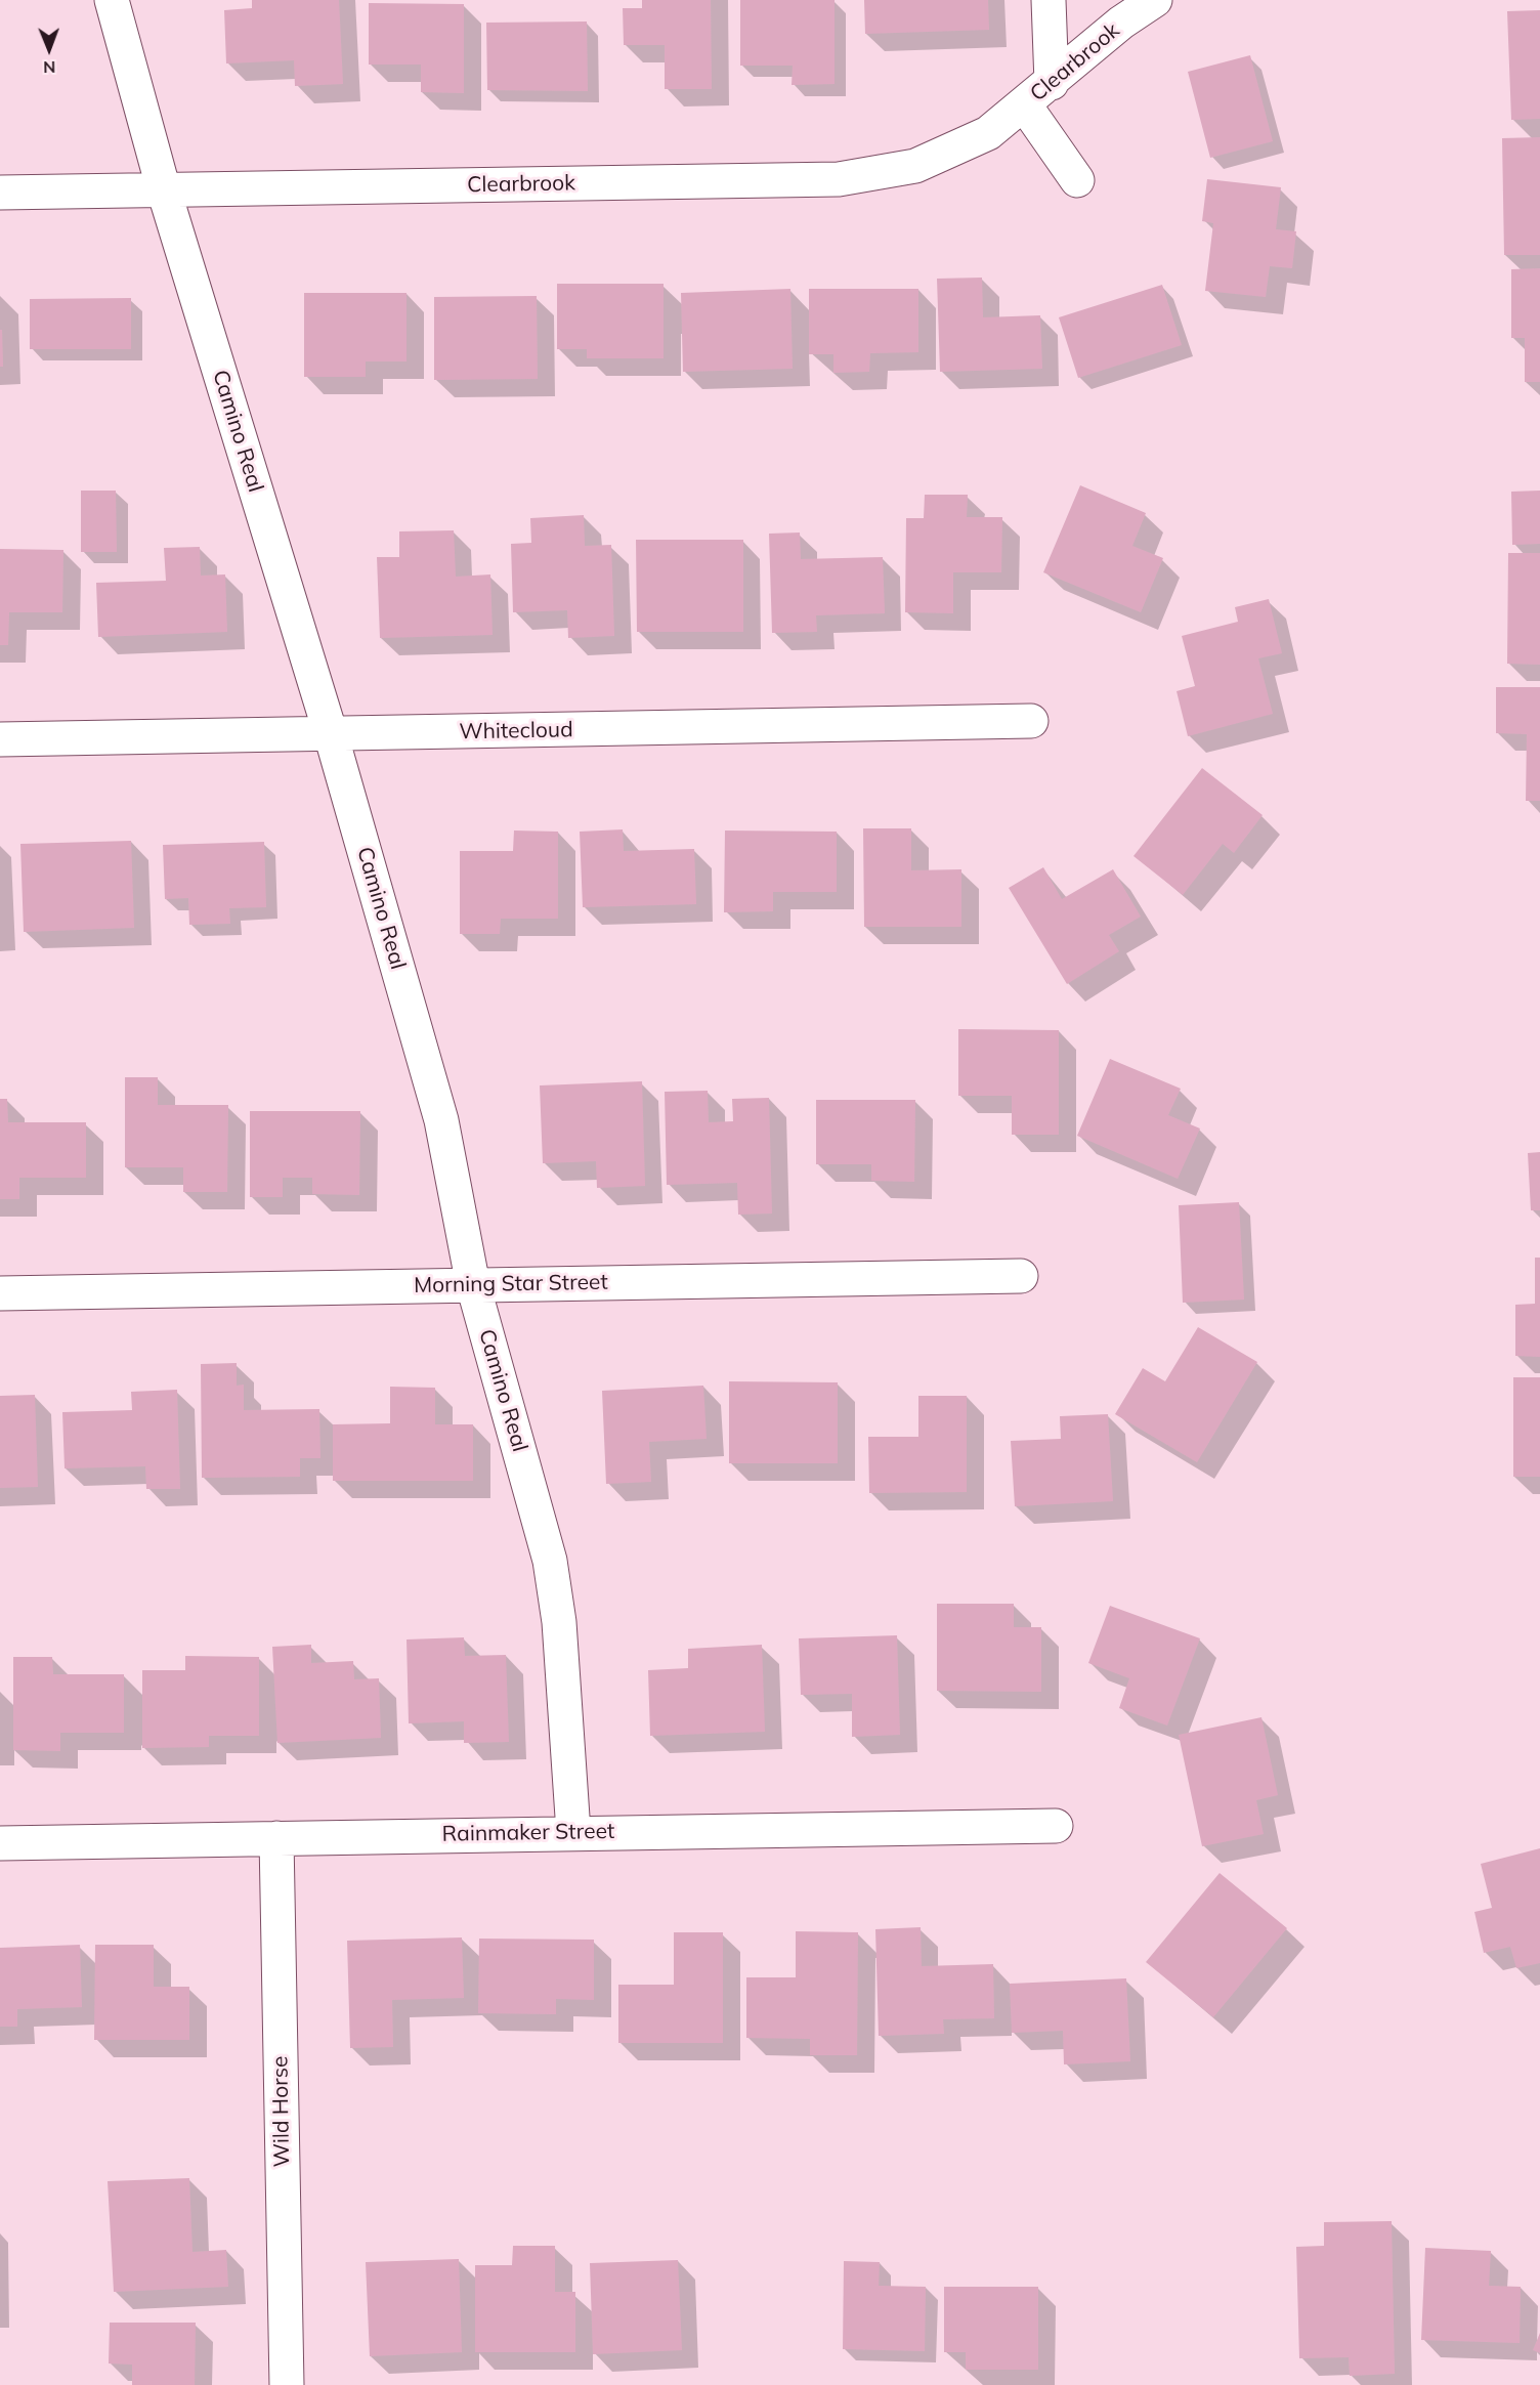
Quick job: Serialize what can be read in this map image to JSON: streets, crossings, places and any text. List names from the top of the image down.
{
  "streets": {
    "street": [
      "Clearbrook",
      "Camino Real",
      "Whitecloud",
      "Morning Star Street",
      "Rainmaker Street",
      "Wild Horse"
    ]
  },
  "crossings": [
    ["Clearbrook", "Camino Real"],
    ["Camino Real", "Whitecloud"],
    ["Camino Real", "Morning Star Street"],
    ["Camino Real", "Rainmaker Street"],
    ["Rainmaker Street", "Wild Horse"]
  ],
  "north": "bottom"
}
